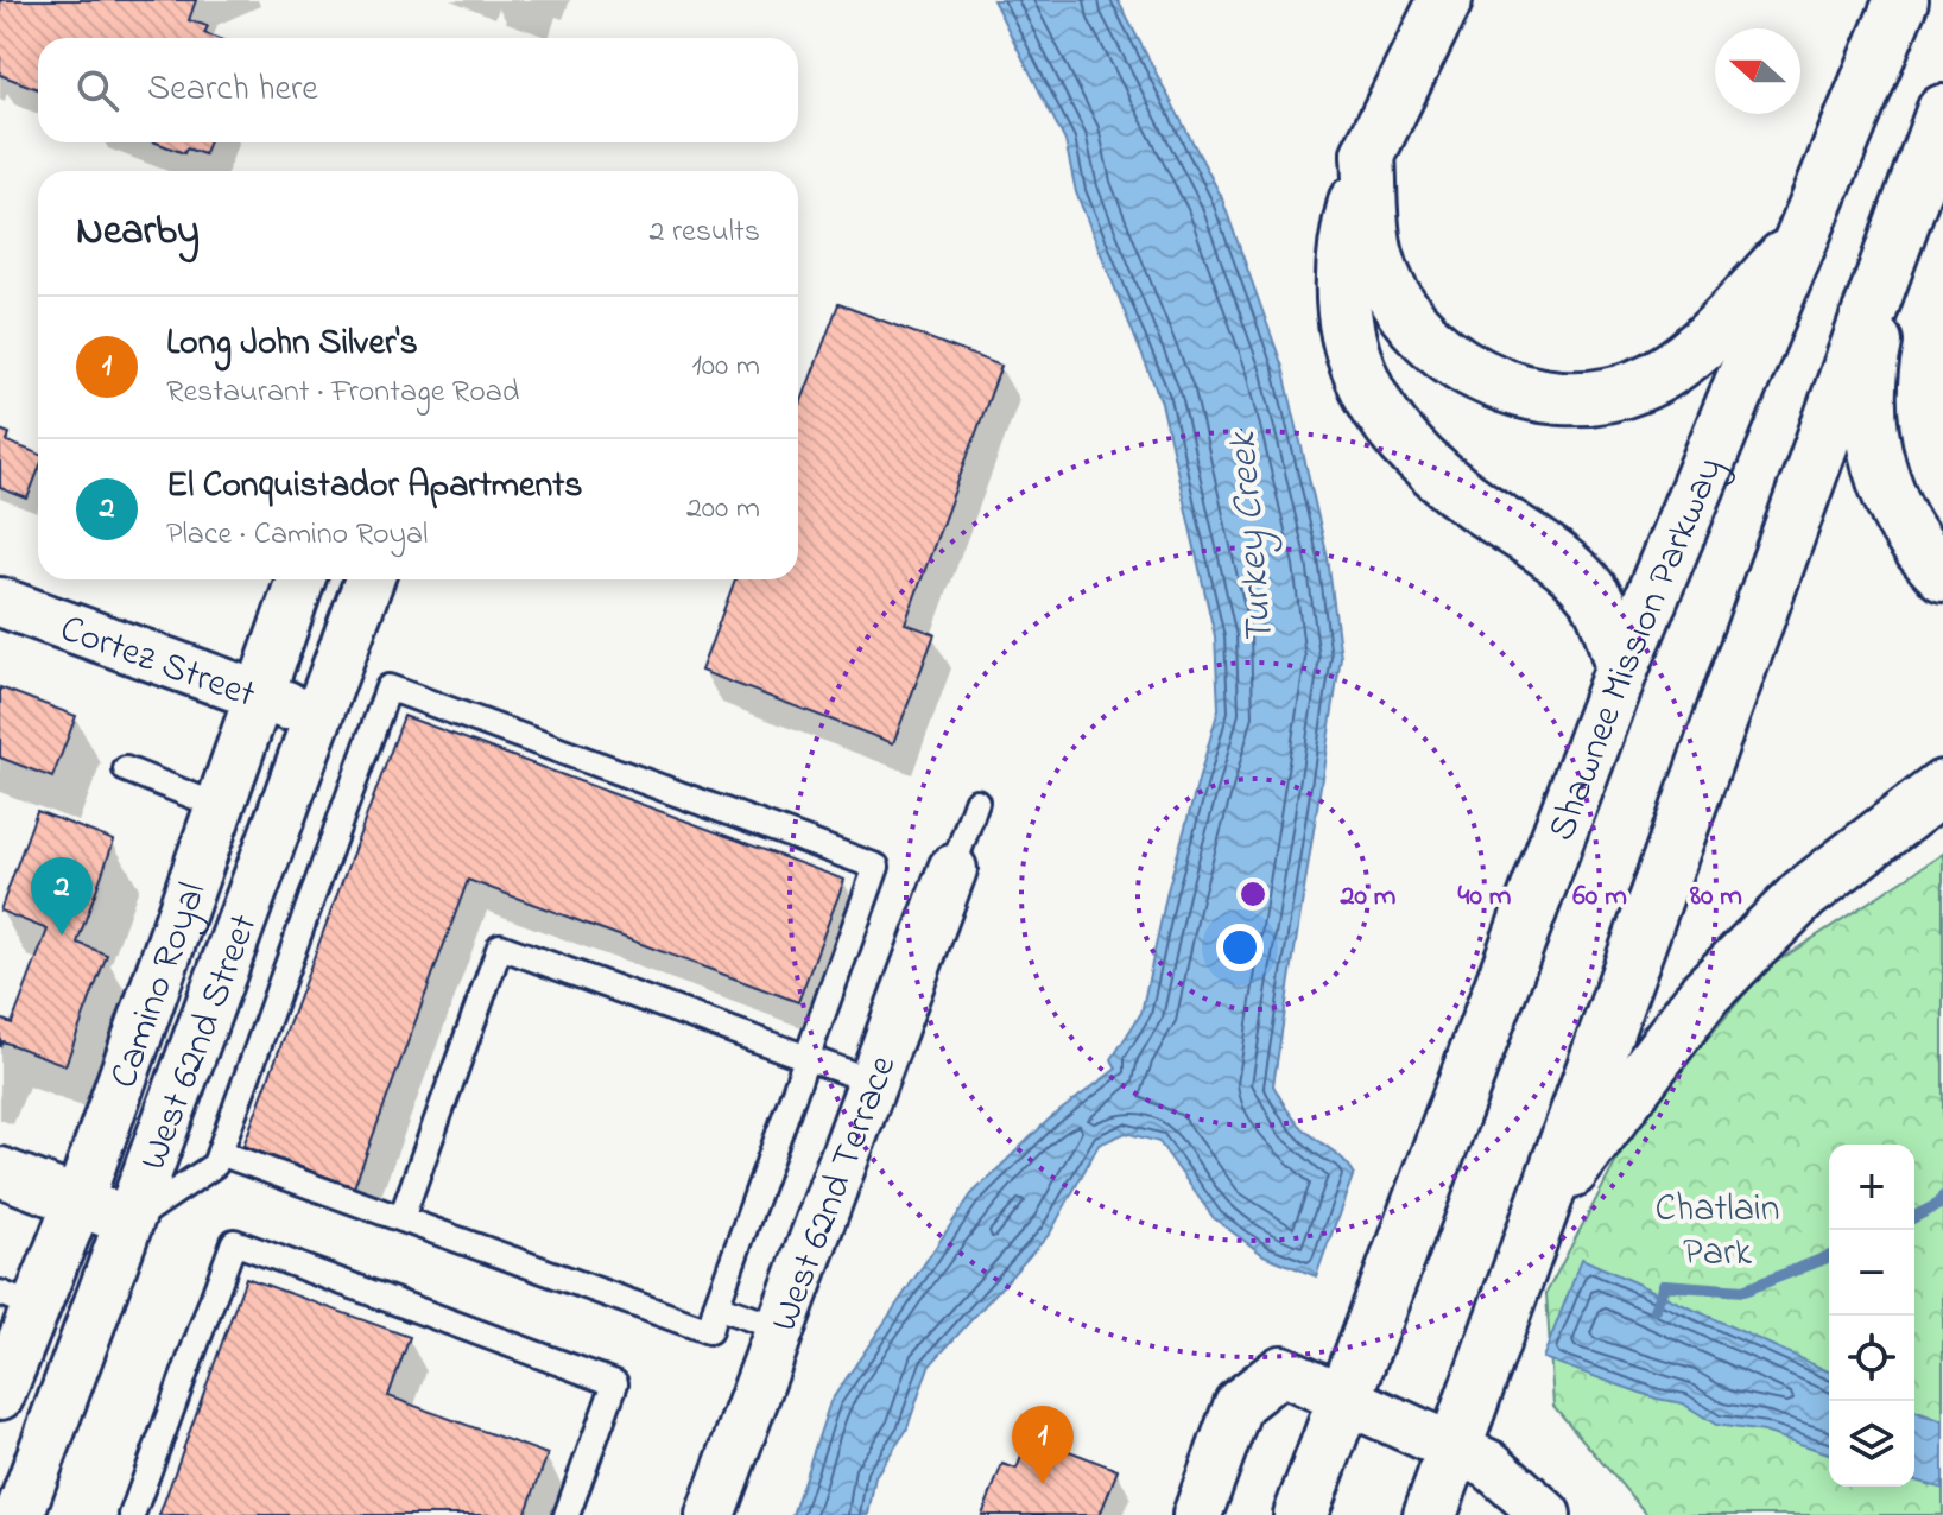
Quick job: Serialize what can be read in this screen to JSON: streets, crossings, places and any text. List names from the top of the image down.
{
  "streets": {
    "main road": ["Shawnee Mission Parkway"],
    "street": [
      "Cortez Street",
      "Camino Royal",
      "West 62nd Street",
      "West 62nd Terrace"
    ]
  },
  "crossings": [
    ["Cortez Street", "Camino Royal"],
    ["Cortez Street", "West 62nd Street"]
  ],
  "water": ["Turkey Creek"],
  "parks": ["Chatlain Park"],
  "north": "left",
  "page": {
    "search": "Search here",
    "heading": ["Nearby", "2 results"],
    "list": [
      {
        "mark": "1",
        "name": "Long John Silver's",
        "note": "Restaurant · Frontage Road",
        "value": "100 m"
      },
      {
        "mark": "2",
        "name": "El Conquistador Apartments",
        "note": "Place · Camino Royal",
        "value": "200 m"
      }
    ],
    "pins": ["2", "1"],
    "map_buttons": ["+", "−"]
  },
  "rings": [
    "20 m",
    "40 m",
    "60 m",
    "80 m"
  ]
}
